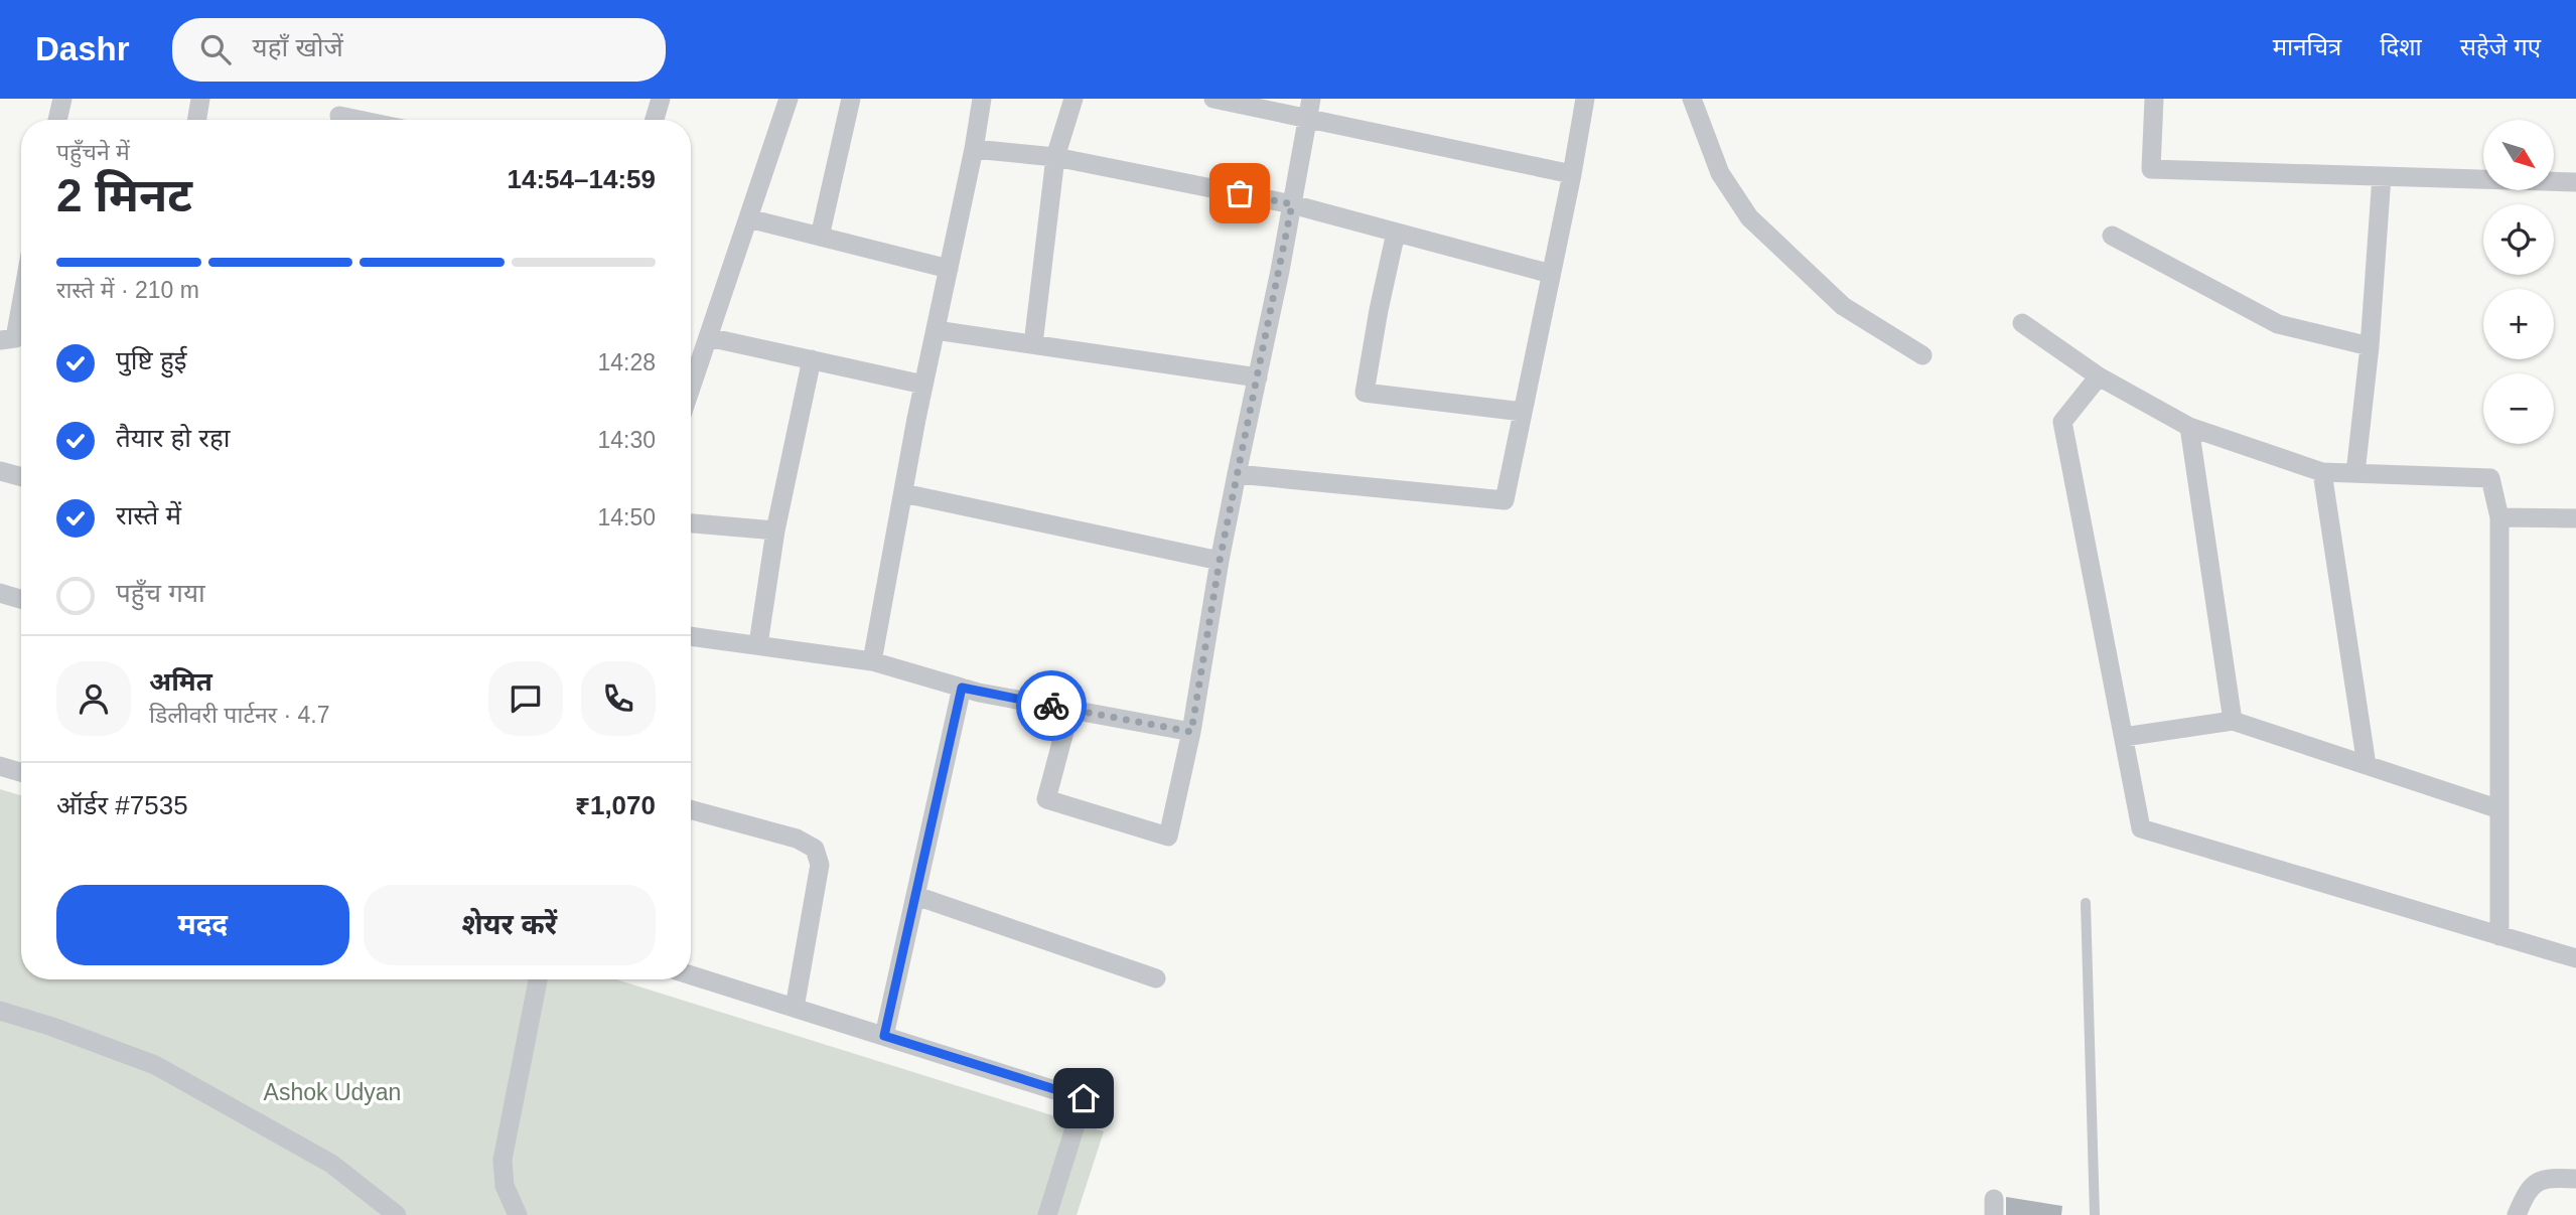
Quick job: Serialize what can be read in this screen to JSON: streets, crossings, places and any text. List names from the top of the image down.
{
  "parks": ["Ashok Udyan"],
  "north": "bottom right",
  "page": {
    "header": "Dashr",
    "search": "यहाँ खोजें",
    "nav": ["मानचित्र", "दिशा", "सहेजे गए"],
    "map_buttons": ["+", "−"],
    "heading": ["2 मिनट", "पहुँचने में", "14:54–14:59"],
    "panel": [
      "अमित",
      "डिलीवरी पार्टनर · 4.7",
      "ऑर्डर #7535",
      "₹1,070"
    ],
    "bar": "रास्ते में · 210 m",
    "list": [
      ["पुष्टि हुई", "14:28"],
      ["तैयार हो रहा", "14:30"],
      ["रास्ते में", "14:50"],
      "पहुँच गया"
    ],
    "buttons": ["मदद", "शेयर करें"]
  }
}
